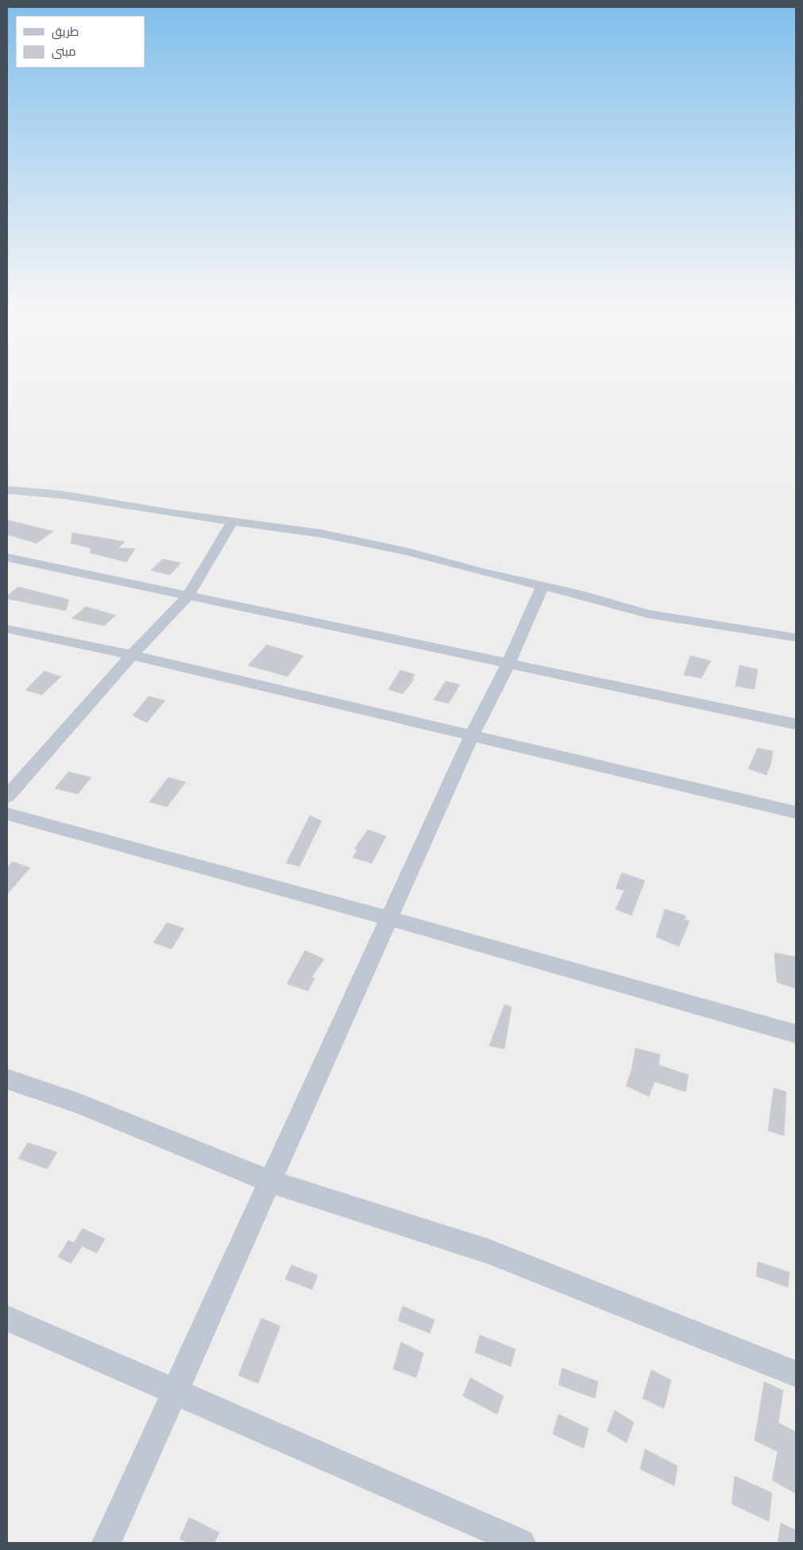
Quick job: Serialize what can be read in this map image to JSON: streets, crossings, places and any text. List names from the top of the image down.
{
  "legend": ["طريق", "مبنى"]
}
